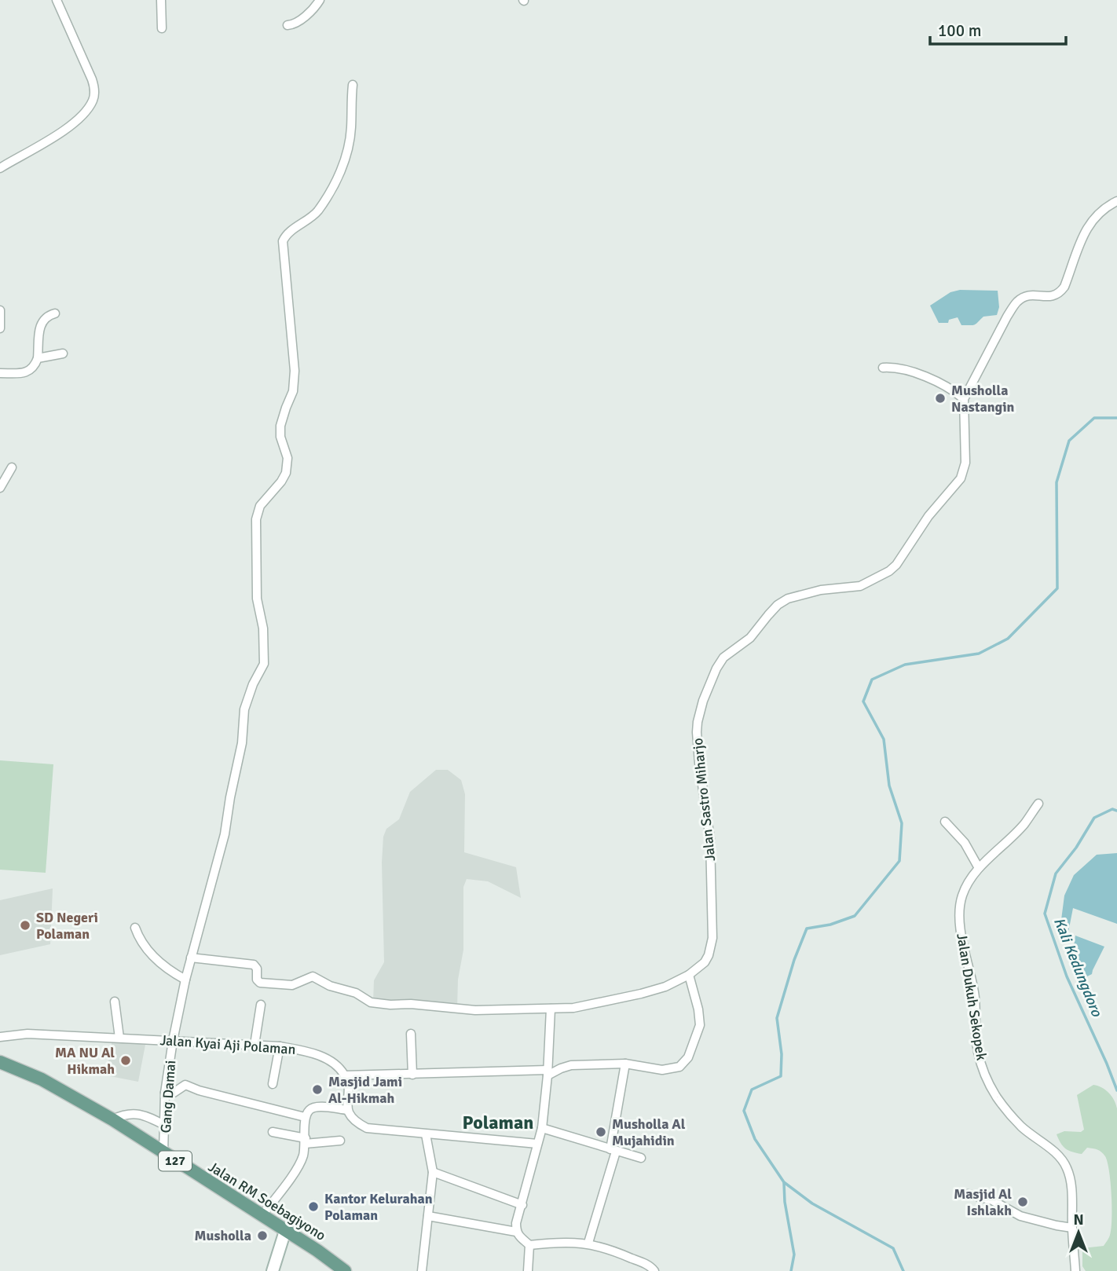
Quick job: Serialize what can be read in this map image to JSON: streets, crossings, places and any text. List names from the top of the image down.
{
  "streets": {
    "main road": ["127", "Jalan RM Soebagiyono"],
    "street": [
      "Jalan Sastro Miharjo",
      "Jalan Dukuh Sekopek",
      "Jalan Kyai Aji Polaman",
      "Gang Damai"
    ]
  },
  "crossings": [
    ["Jalan Sastro Miharjo", "Gang Damai"],
    ["Jalan Kyai Aji Polaman", "Gang Damai"],
    ["Gang Damai", "Jalan RM Soebagiyono"]
  ],
  "districts": ["Polaman"],
  "water": ["Kali Kedungdoro"],
  "places": [
    "Musholla Nastangin",
    "SD Negeri Polaman",
    "MA NU Al Hikmah",
    "Masjid Jami Al-Hikmah",
    "Musholla Al Mujahidin",
    "Masjid Al Ishlakh",
    "Kantor Kelurahan Polaman",
    "Musholla"
  ],
  "scale_bar": "100 m",
  "north": "top"
}
